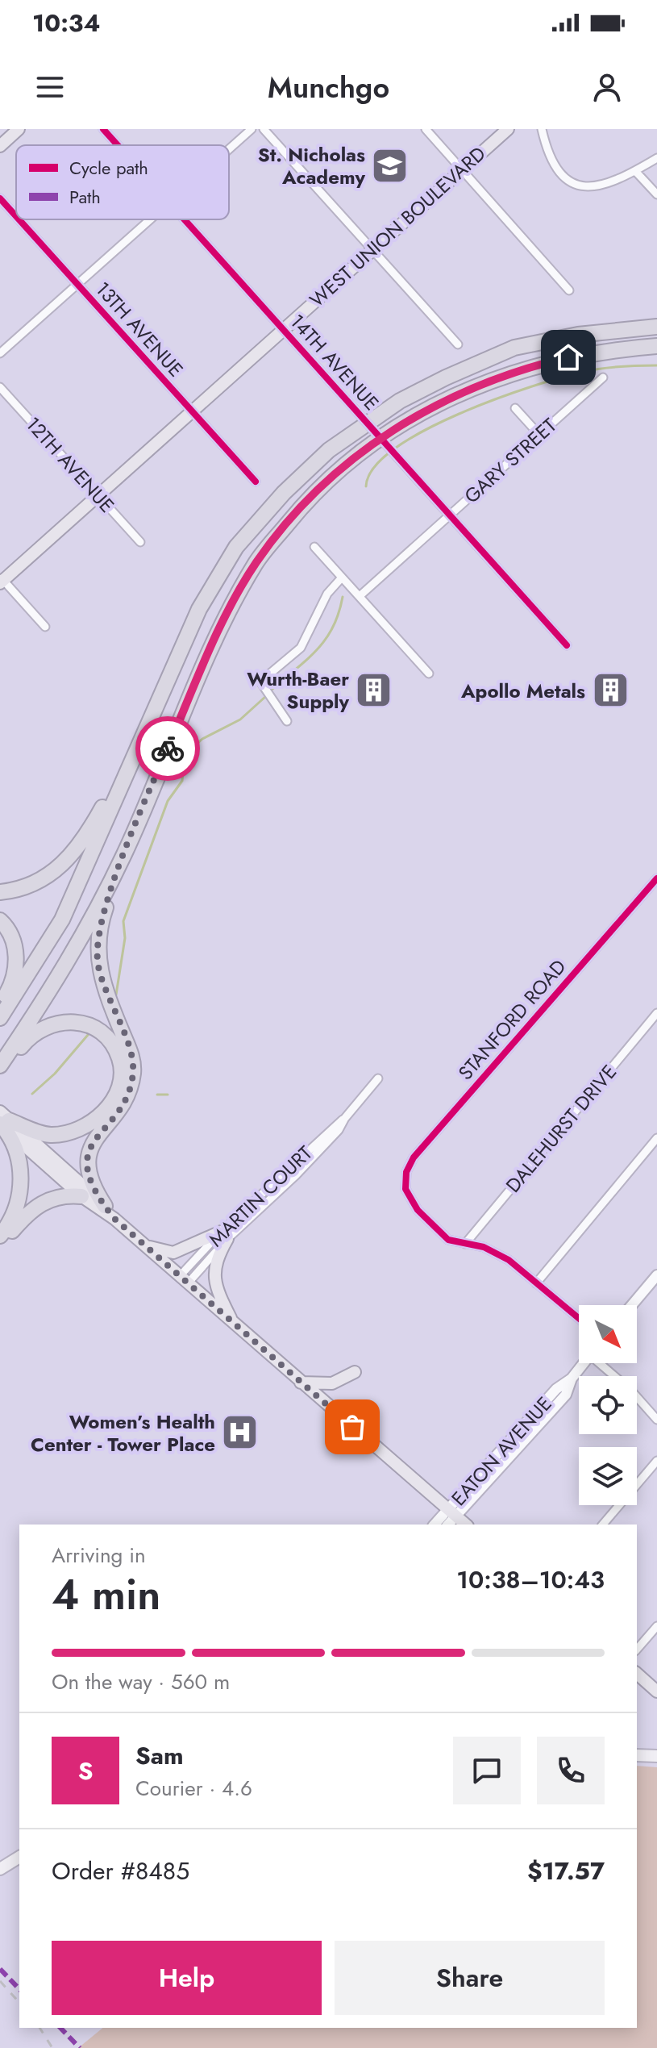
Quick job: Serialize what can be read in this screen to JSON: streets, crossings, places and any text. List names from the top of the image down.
{
  "streets": {
    "main road": ["WEST UNION BOULEVARD"],
    "street": [
      "13TH AVENUE",
      "14TH AVENUE",
      "GARY STREET",
      "12TH AVENUE",
      "STANFORD ROAD",
      "DALEHURST DRIVE",
      "MARTIN COURT",
      "EATON AVENUE"
    ]
  },
  "crossings": [
    ["WEST UNION BOULEVARD", "13TH AVENUE"],
    ["WEST UNION BOULEVARD", "14TH AVENUE"],
    ["WEST UNION BOULEVARD", "12TH AVENUE"],
    ["14TH AVENUE", "GARY STREET"],
    ["STANFORD ROAD", "DALEHURST DRIVE"]
  ],
  "places": {
    "school or university": ["St. Nicholas Academy"],
    "building": ["Wurth-Baer Supply", "Apollo Metals"],
    "hospital": ["Women’s Health Center - Tower Place"]
  },
  "legend": ["Cycle path", "Path"],
  "north": "bottom right",
  "page": {
    "status": "10:34",
    "header": "Munchgo",
    "heading": ["4 min", "Arriving in", "10:38–10:43"],
    "panel": [
      "Sam",
      "Courier · 4.6",
      "Order #8485",
      "$17.57"
    ],
    "bar": "On the way · 560 m",
    "round": "S",
    "buttons": ["Help", "Share"]
  }
}
